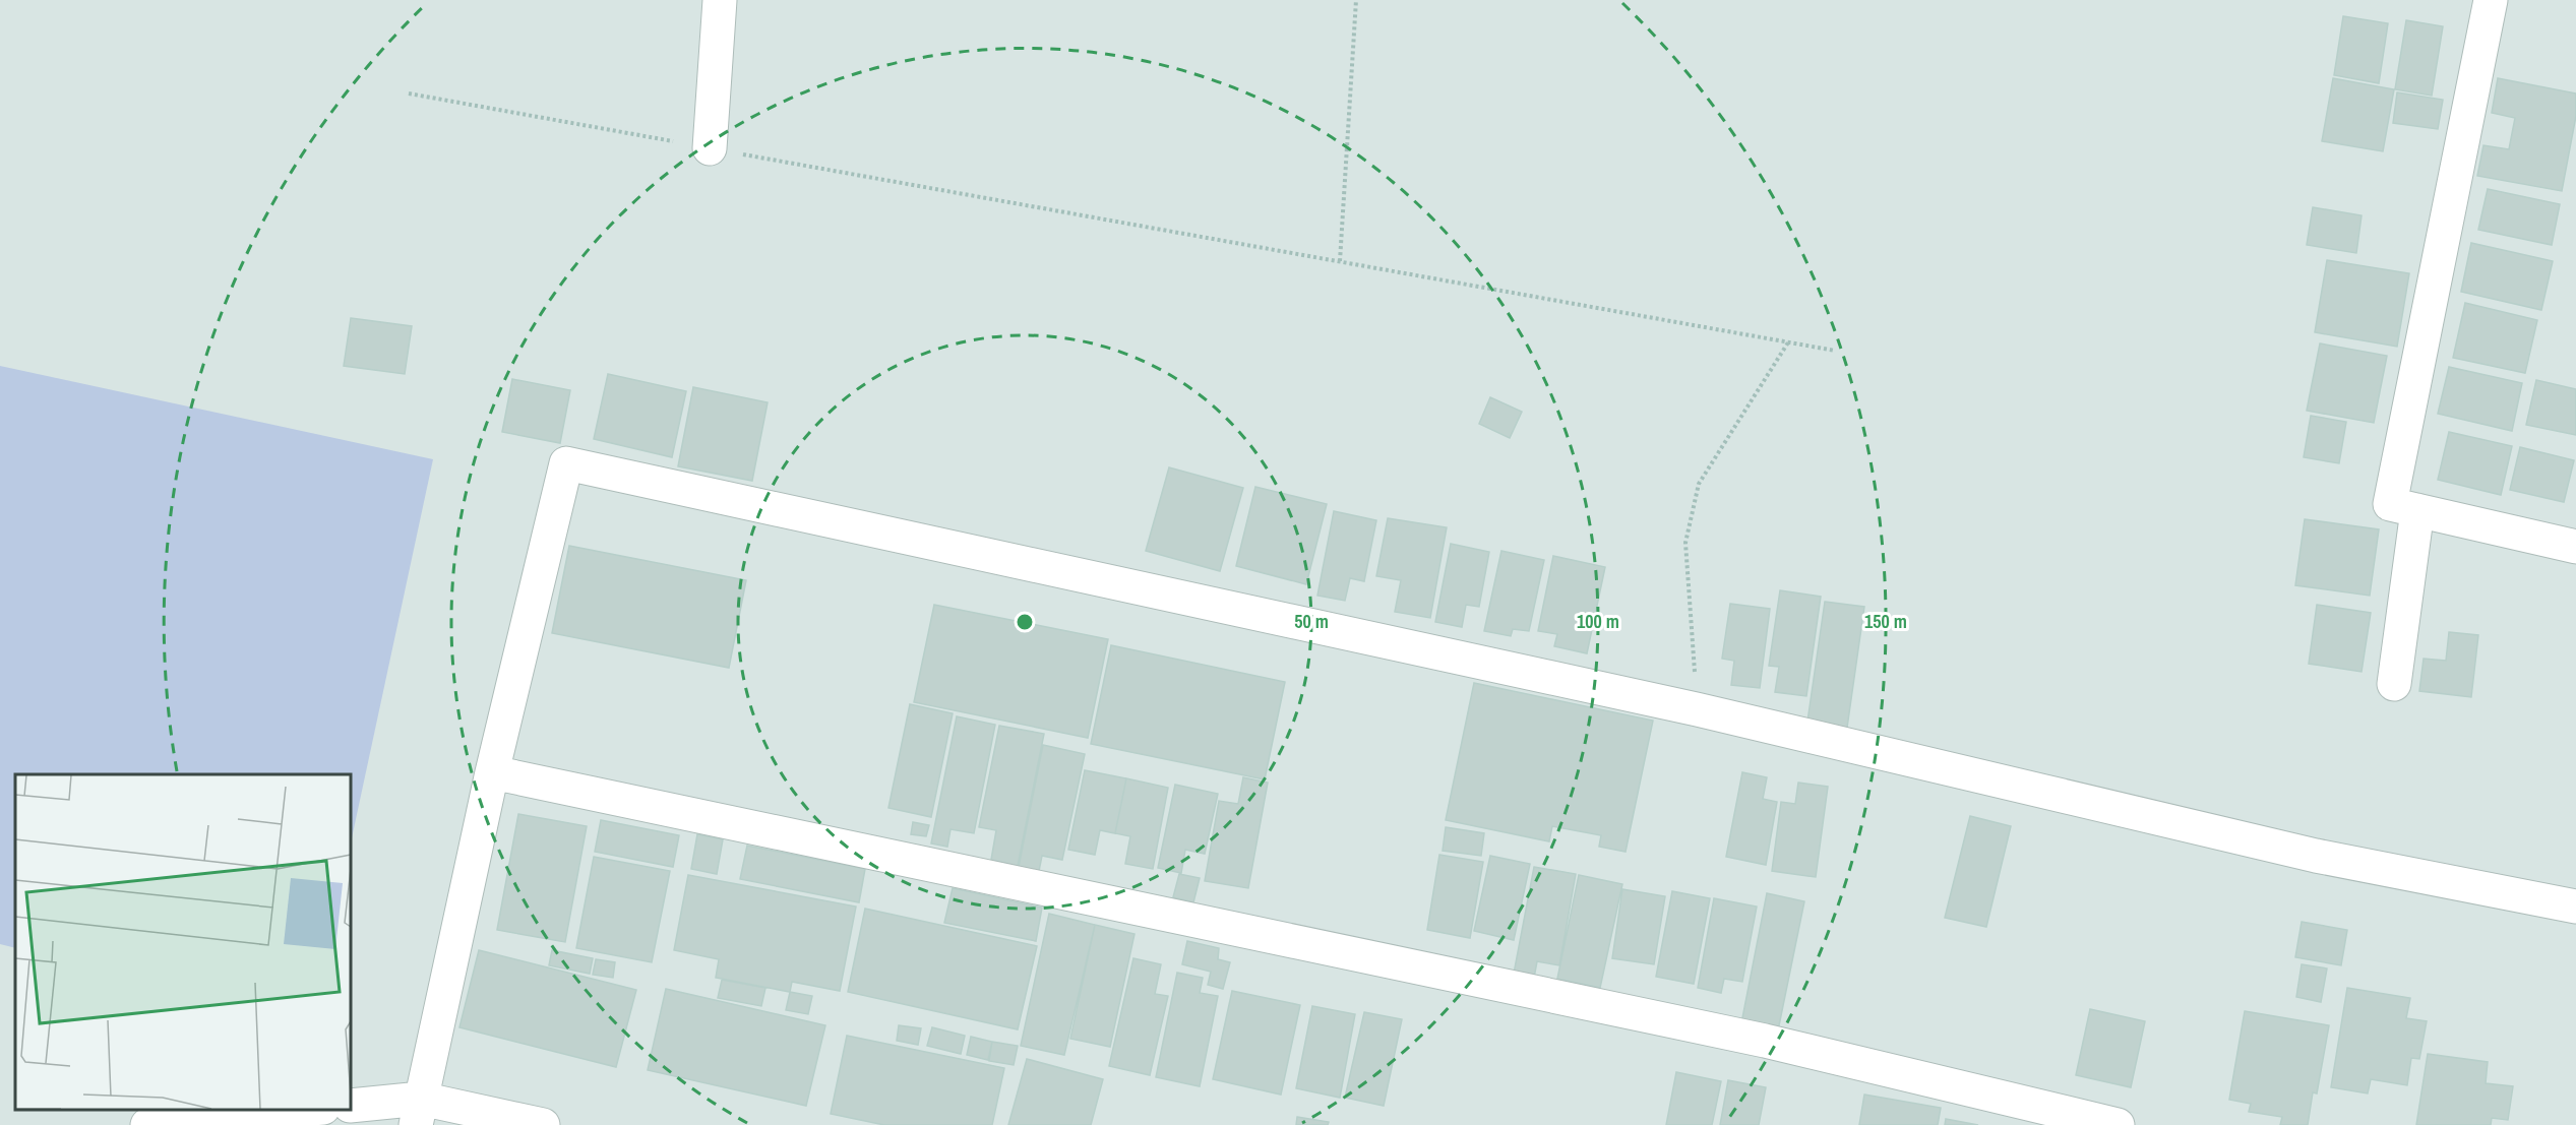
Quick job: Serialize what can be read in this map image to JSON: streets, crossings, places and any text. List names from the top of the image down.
{
  "rings": ["50 m", "100 m", "150 m"]
}
